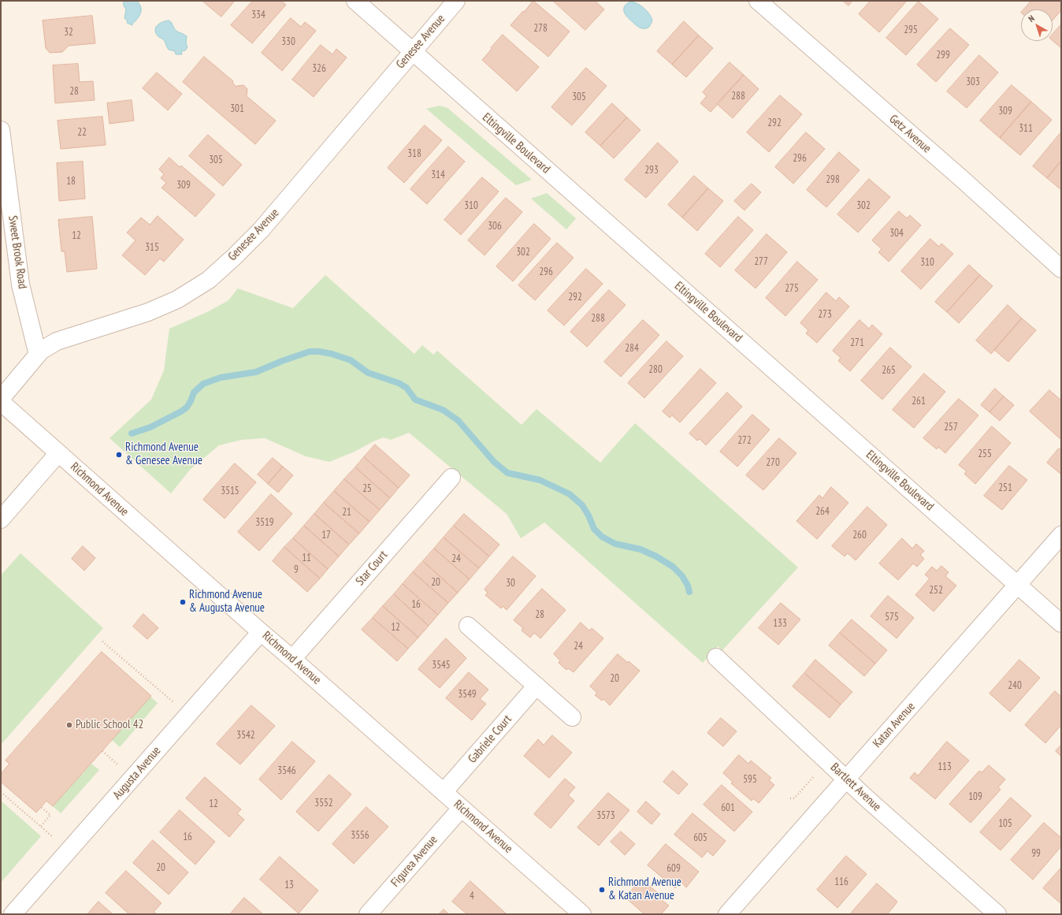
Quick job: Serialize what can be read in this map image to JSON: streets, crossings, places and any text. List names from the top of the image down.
{
  "streets": {
    "street": [
      "Genesee Avenue",
      "Getz Avenue",
      "Eltingville Boulevard",
      "Sweet Brook Road",
      "Richmond Avenue",
      "Star Court",
      "Katan Avenue",
      "Gabriele Court",
      "Augusta Avenue",
      "Bartlett Avenue",
      "Figurea Avenue"
    ]
  },
  "crossings": [
    ["Genesee Avenue", "Eltingville Boulevard"],
    ["Genesee Avenue", "Sweet Brook Road"],
    ["Eltingville Boulevard", "Katan Avenue"],
    ["Richmond Avenue", "Star Court"],
    ["Richmond Avenue", "Gabriele Court"],
    ["Richmond Avenue", "Augusta Avenue"],
    ["Richmond Avenue", "Figurea Avenue"],
    ["Katan Avenue", "Bartlett Avenue"]
  ],
  "places": [
    "Richmond Avenue & Genesee Avenue",
    "Richmond Avenue & Augusta Avenue",
    "Public School 42",
    "Richmond Avenue & Katan Avenue"
  ],
  "house_numbers": [
    "334",
    "278",
    "295",
    "32",
    "330",
    "299",
    "326",
    "303",
    "28",
    "288",
    "305",
    "301",
    "309",
    "292",
    "311",
    "22",
    "318",
    "296",
    "305",
    "293",
    "314",
    "298",
    "18",
    "309",
    "310",
    "302",
    "306",
    "304",
    "12",
    "315",
    "302",
    "277",
    "310",
    "296",
    "275",
    "292",
    "273",
    "288",
    "271",
    "284",
    "280",
    "265",
    "261",
    "257",
    "272",
    "255",
    "270",
    "251",
    "25",
    "3515",
    "264",
    "21",
    "3519",
    "17",
    "260",
    "11",
    "24",
    "9",
    "20",
    "30",
    "252",
    "16",
    "28",
    "575",
    "133",
    "12",
    "24",
    "3545",
    "20",
    "240",
    "3549",
    "3542",
    "113",
    "3546",
    "595",
    "109",
    "3552",
    "12",
    "601",
    "3573",
    "105",
    "3556",
    "16",
    "605",
    "99",
    "20",
    "609",
    "116",
    "13",
    "4"
  ],
  "north": "top left"
}
